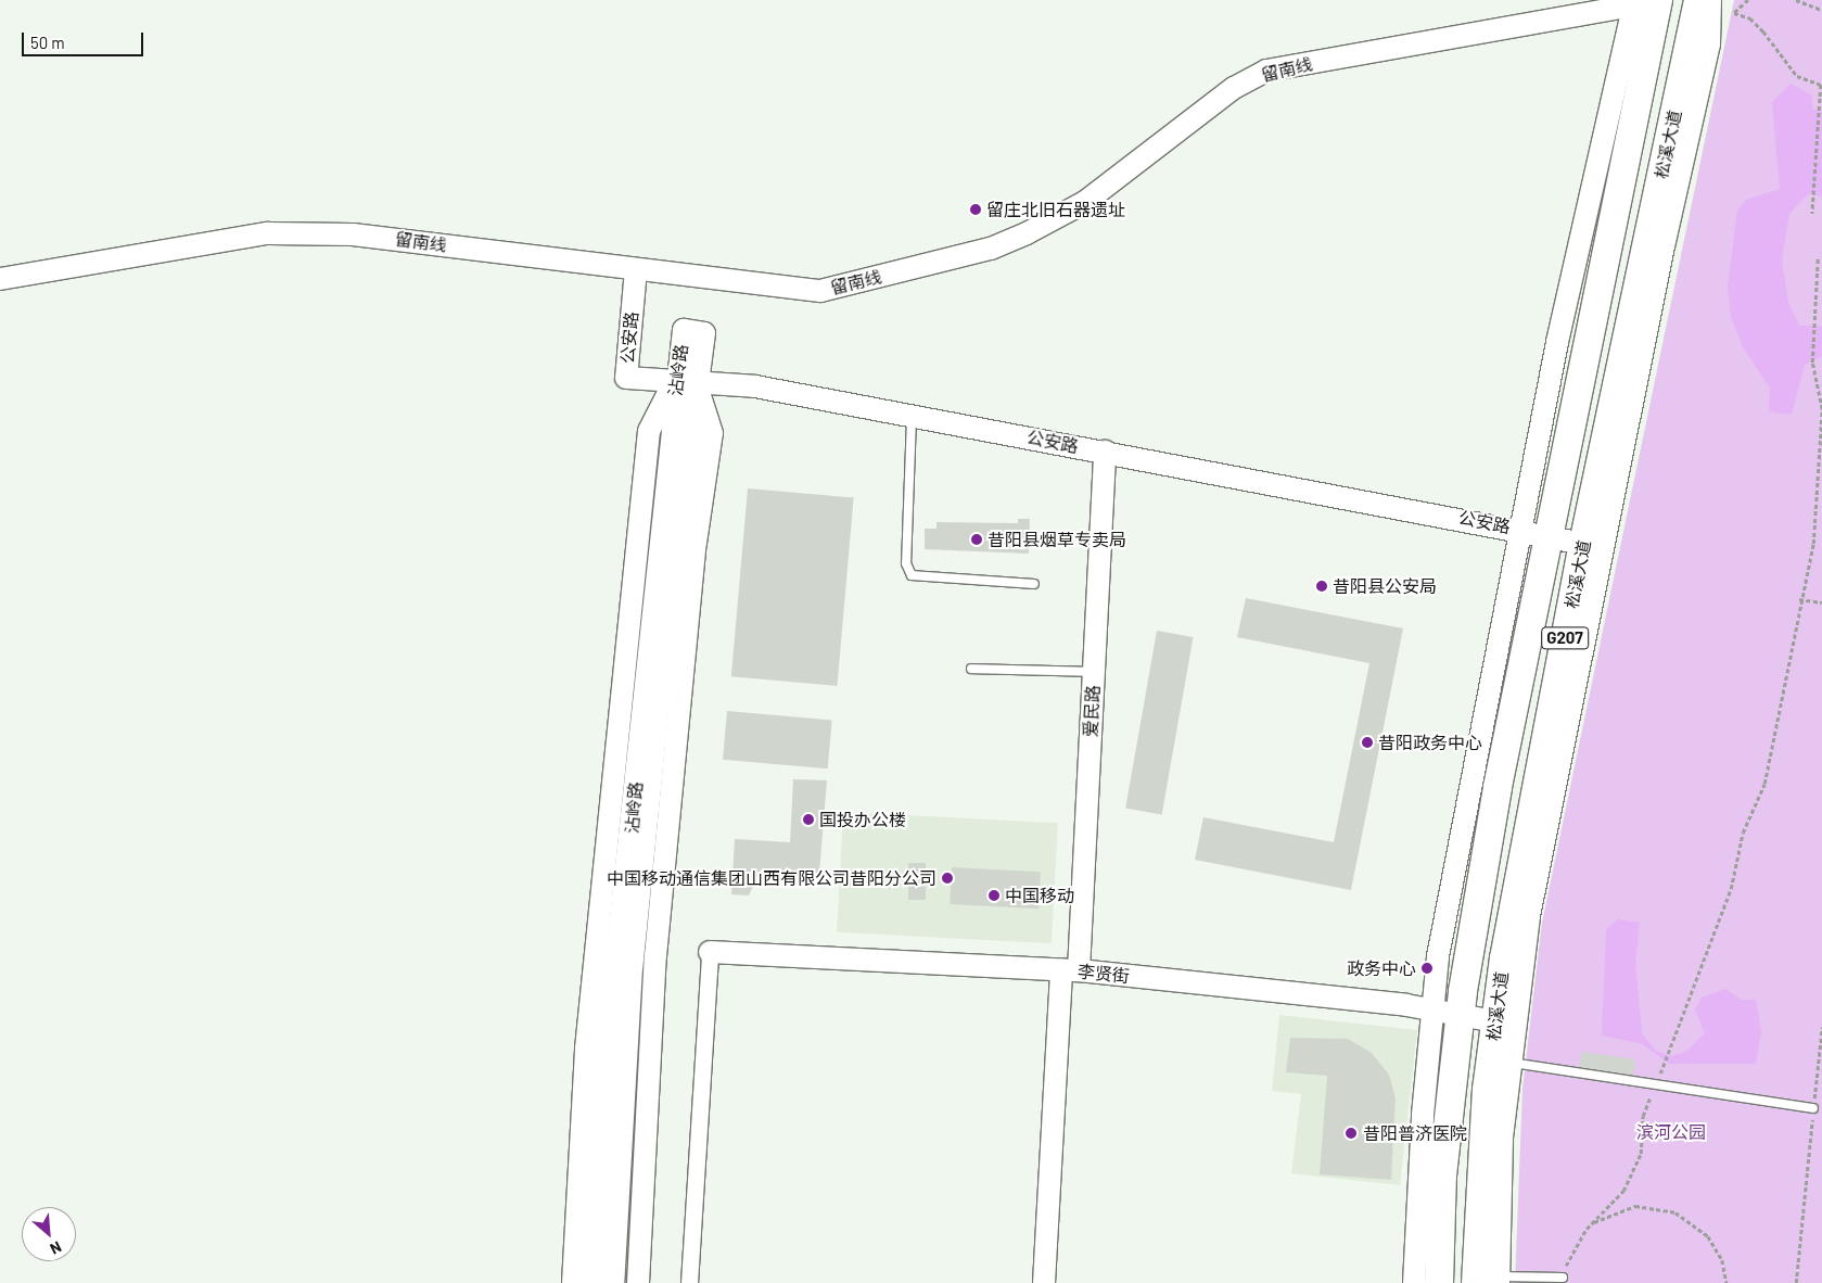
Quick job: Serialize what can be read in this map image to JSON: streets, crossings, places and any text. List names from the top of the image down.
{
  "streets": {
    "highway": ["松溪大道", "G207"],
    "street": [
      "留南线",
      "公安路",
      "沾岭路",
      "爱民路",
      "李贤街"
    ]
  },
  "crossings": [
    ["留南线", "松溪大道"],
    ["留南线", "公安路"],
    ["松溪大道", "公安路"],
    ["松溪大道", "李贤街"],
    ["公安路", "沾岭路"],
    ["公安路", "爱民路"],
    ["爱民路", "李贤街"]
  ],
  "parks": ["滨河公园"],
  "places": [
    "留庄北旧石器遗址",
    "昔阳县烟草专卖局",
    "昔阳县公安局",
    "昔阳政务中心",
    "国投办公楼",
    "中国移动通信集团山西有限公司昔阳分公司",
    "中国移动",
    "政务中心",
    "昔阳普济医院"
  ],
  "scale_bar": "50 m",
  "north": "bottom right"
}
